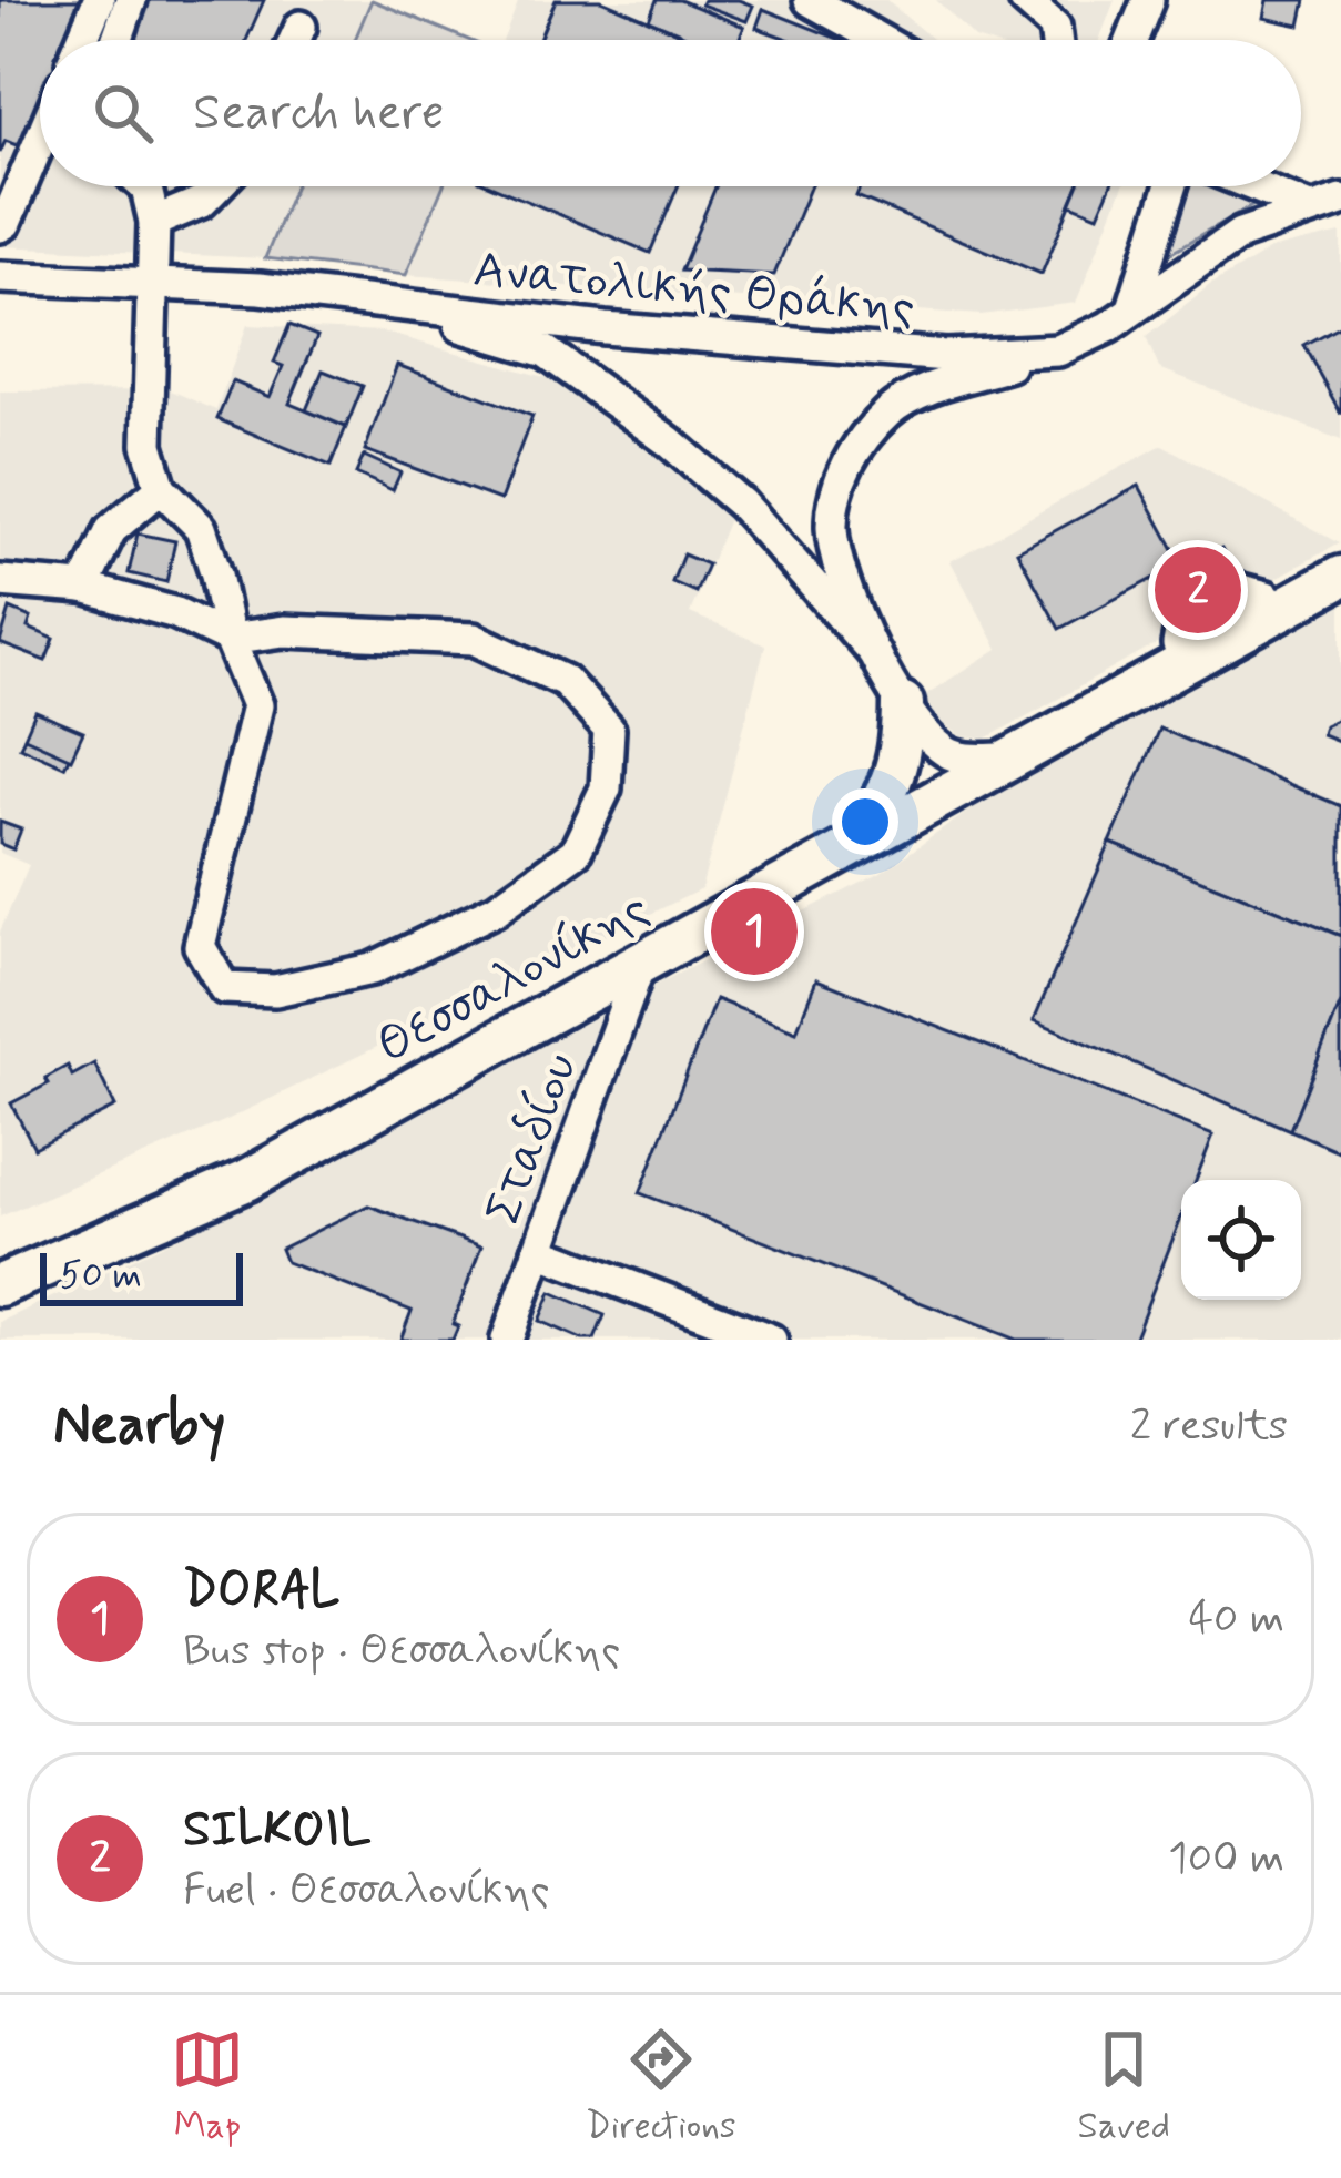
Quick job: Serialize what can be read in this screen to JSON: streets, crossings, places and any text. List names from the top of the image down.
{
  "streets": {
    "main road": ["Θεσσαλονίκης"],
    "street": ["Ανατολικής Θράκης", "Σταδίου"]
  },
  "crossings": [
    ["Θεσσαλονίκης", "Σταδίου"]
  ],
  "scale_bar": "50 m",
  "page": {
    "search": "Search here",
    "pins": ["2", "1"],
    "scale": "50 m",
    "heading": ["Nearby", "2 results"],
    "list": [
      {
        "mark": "1",
        "name": "DORAL",
        "note": "Bus stop · Θεσσαλονίκης",
        "value": "40 m"
      },
      {
        "mark": "2",
        "name": "SILKOIL",
        "note": "Fuel · Θεσσαλονίκης",
        "value": "100 m"
      }
    ],
    "nav": ["Map", "Directions", "Saved"]
  }
}
